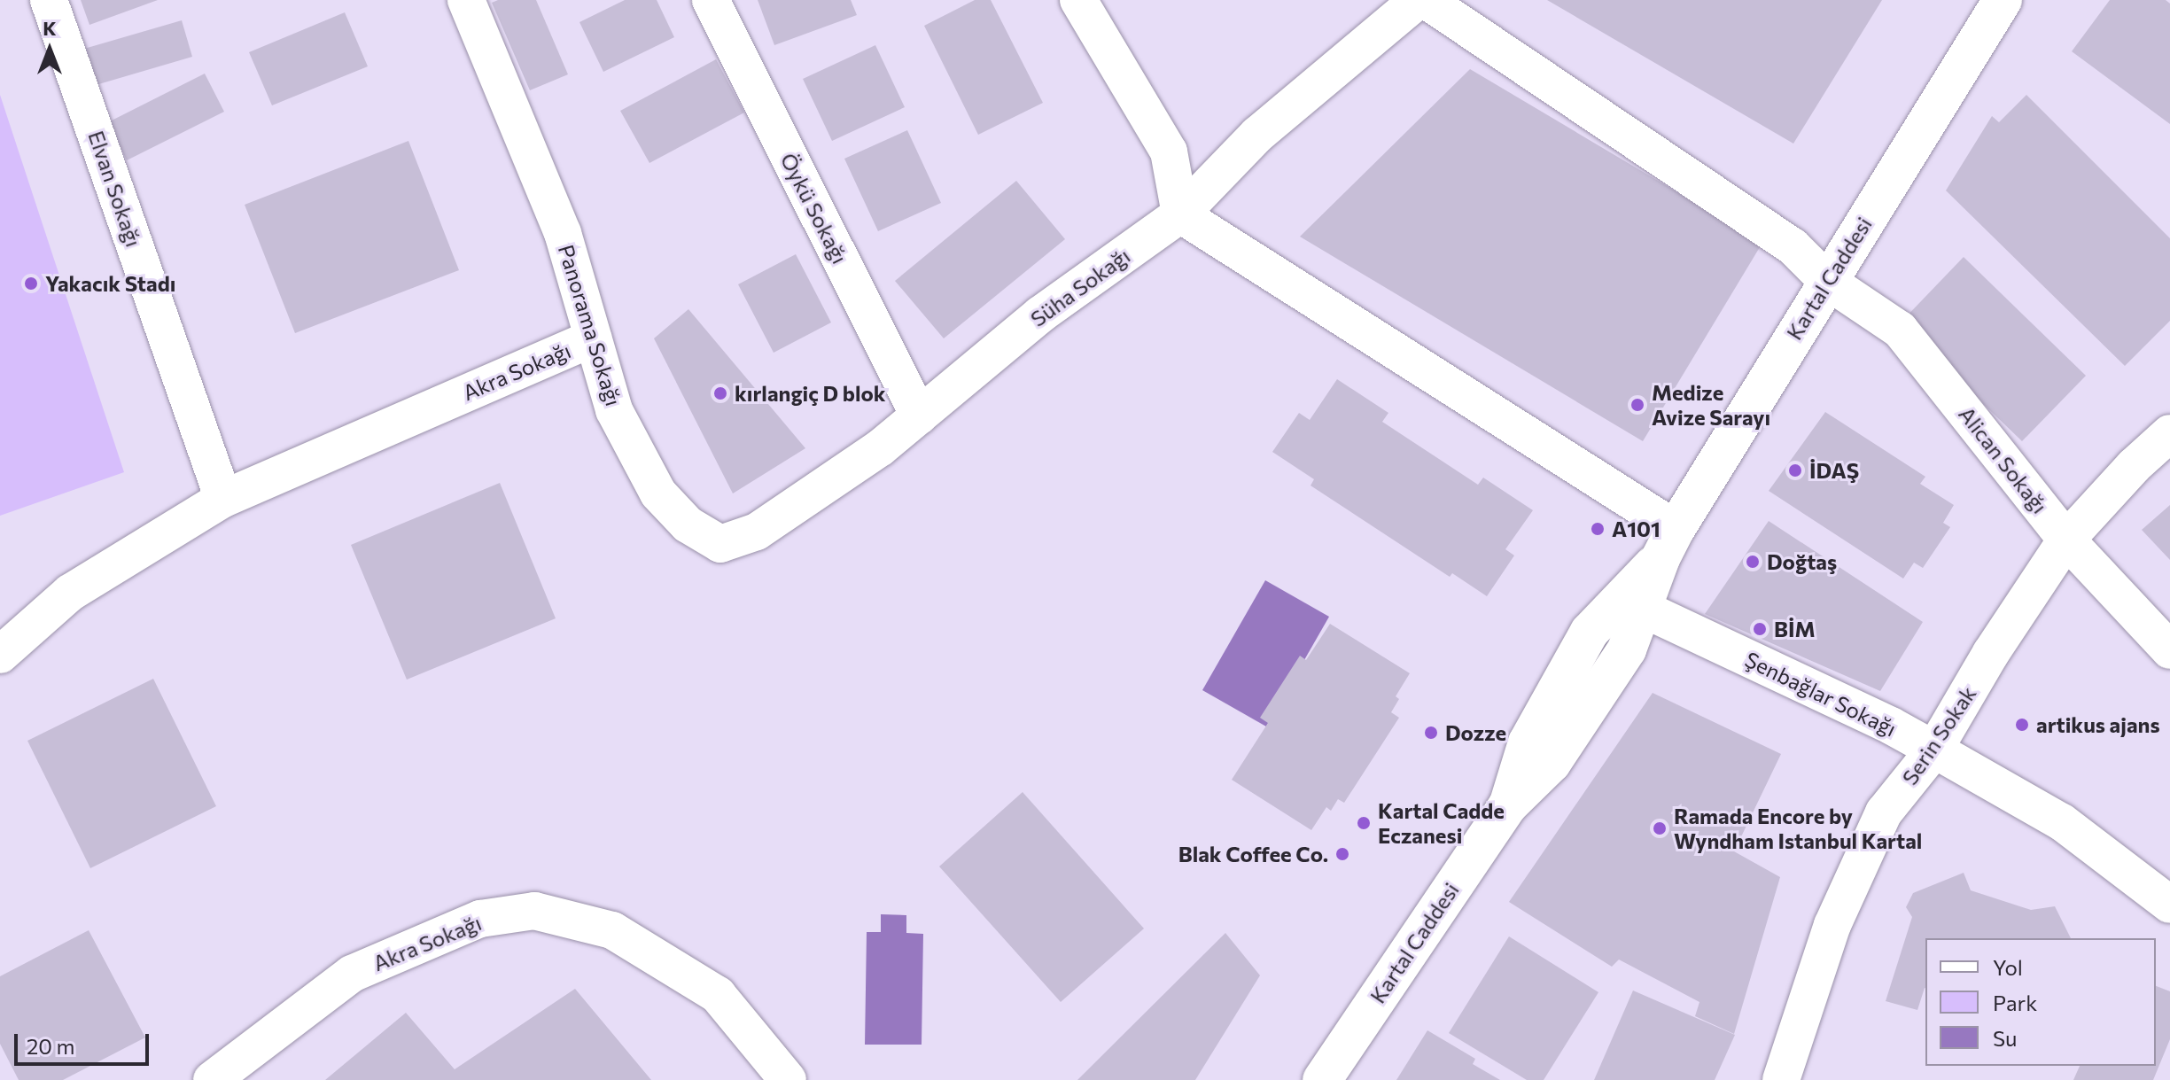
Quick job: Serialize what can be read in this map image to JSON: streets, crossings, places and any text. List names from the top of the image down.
{
  "streets": {
    "main road": ["Kartal Caddesi"],
    "street": [
      "Elvan Sokağı",
      "Öykü Sokağı",
      "Süha Sokağı",
      "Panorama Sokağı",
      "Akra Sokağı",
      "Alican Sokağı",
      "Şenbağlar Sokağı",
      "Serin Sokak"
    ]
  },
  "crossings": [
    ["Elvan Sokağı", "Akra Sokağı"],
    ["Öykü Sokağı", "Süha Sokağı"],
    ["Kartal Caddesi", "Alican Sokağı"],
    ["Kartal Caddesi", "Şenbağlar Sokağı"],
    ["Süha Sokağı", "Panorama Sokağı"],
    ["Panorama Sokağı", "Akra Sokağı"],
    ["Alican Sokağı", "Serin Sokak"],
    ["Şenbağlar Sokağı", "Serin Sokak"]
  ],
  "places": [
    "Yakacık Stadı",
    "kırlangiç D blok",
    "Medize Avize Sarayı",
    "İDAŞ",
    "A101",
    "Doğtaş",
    "BİM",
    "artikus ajans",
    "Dozze",
    "Kartal Cadde Eczanesi",
    "Ramada Encore by Wyndham Istanbul Kartal",
    "Blak Coffee Co."
  ],
  "legend": ["Yol", "Park", "Su"],
  "scale_bar": "20 m",
  "north": "top"
}
